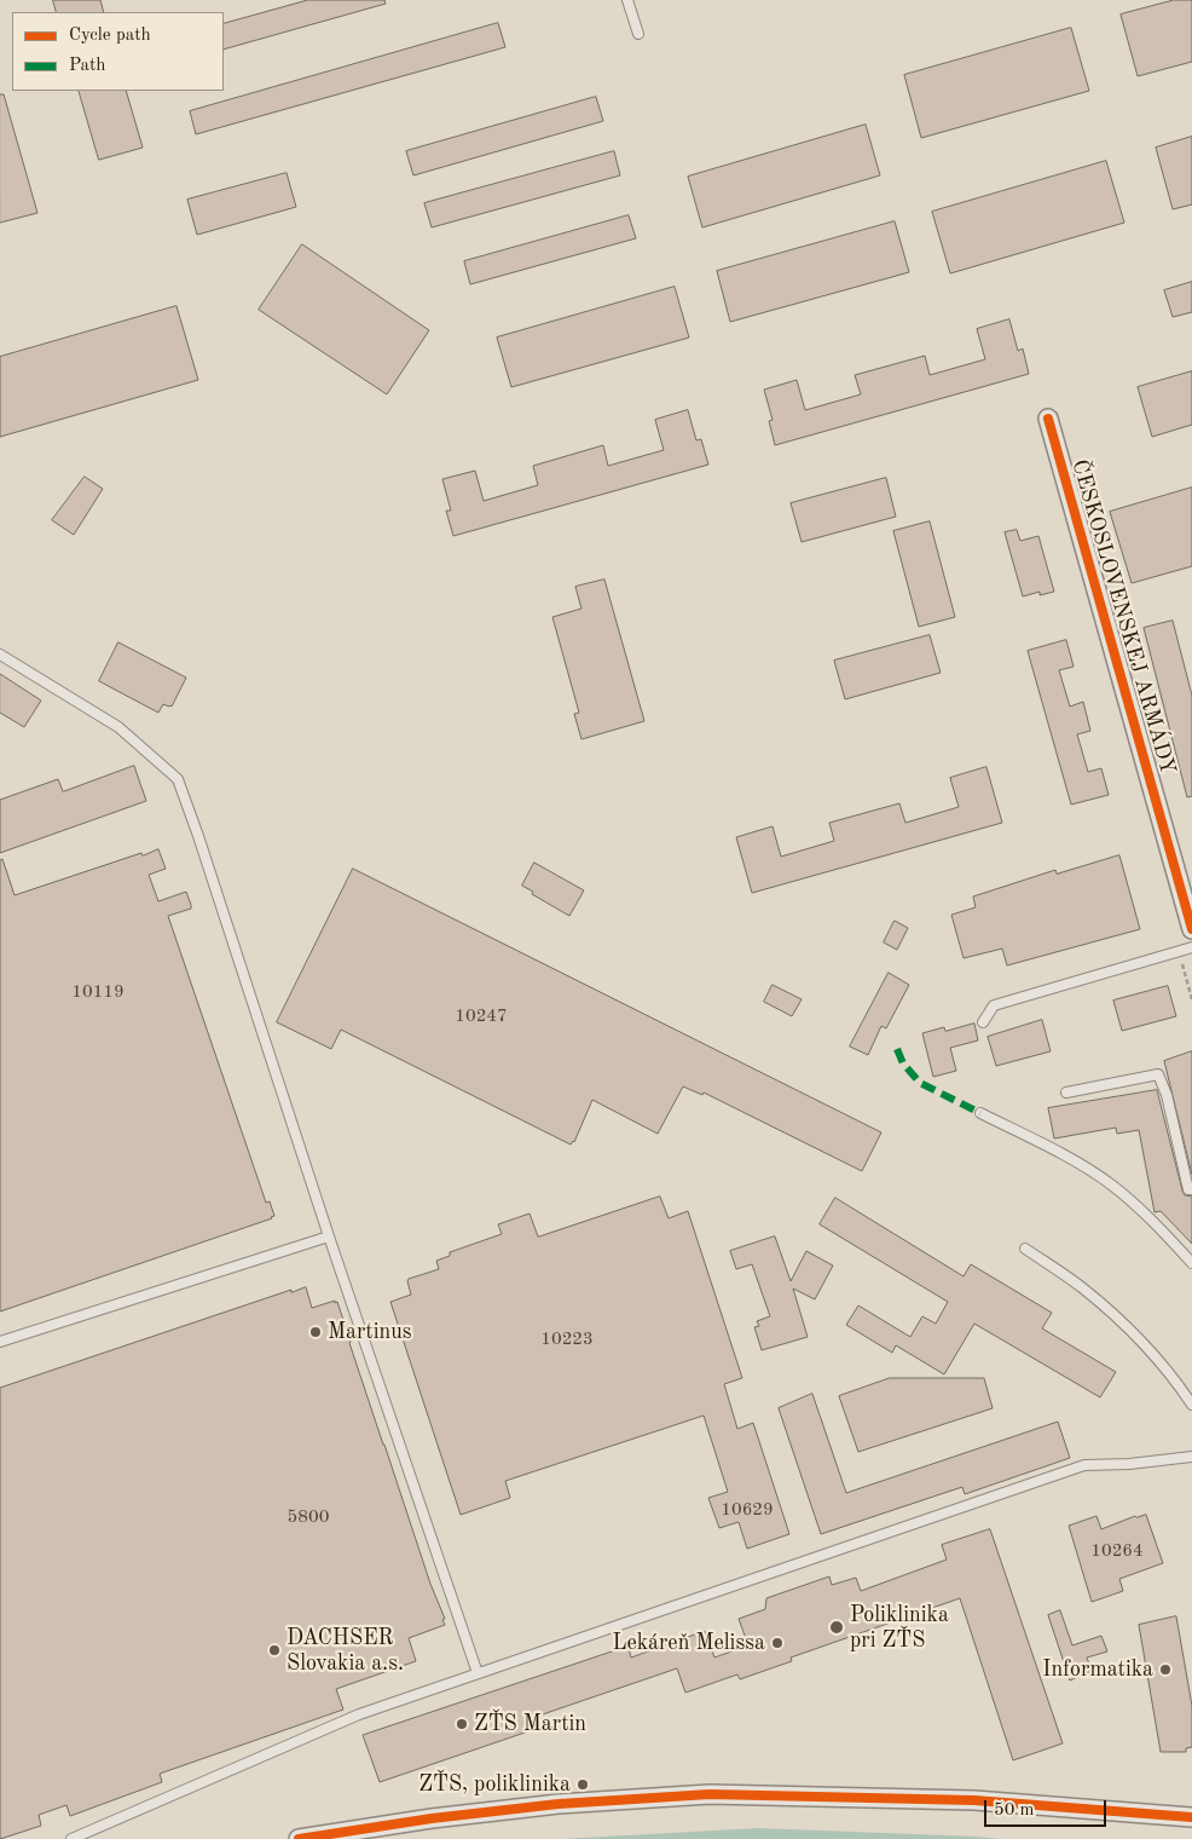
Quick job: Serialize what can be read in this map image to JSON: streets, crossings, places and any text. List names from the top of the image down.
{
  "streets": {
    "street": ["ČESKOSLOVENSKEJ ARMÁDY"]
  },
  "places": [
    "Martinus",
    "Poliklinika pri ZŤS",
    "Lekáreň Melissa",
    "DACHSER Slovakia a.s.",
    "Informatika",
    "ZŤS Martin",
    "ZŤS, poliklinika"
  ],
  "house_numbers": [
    "10119",
    "10247",
    "10223",
    "10629",
    "5800",
    "10264"
  ],
  "legend": ["Cycle path", "Path"],
  "scale_bar": "50 m"
}
